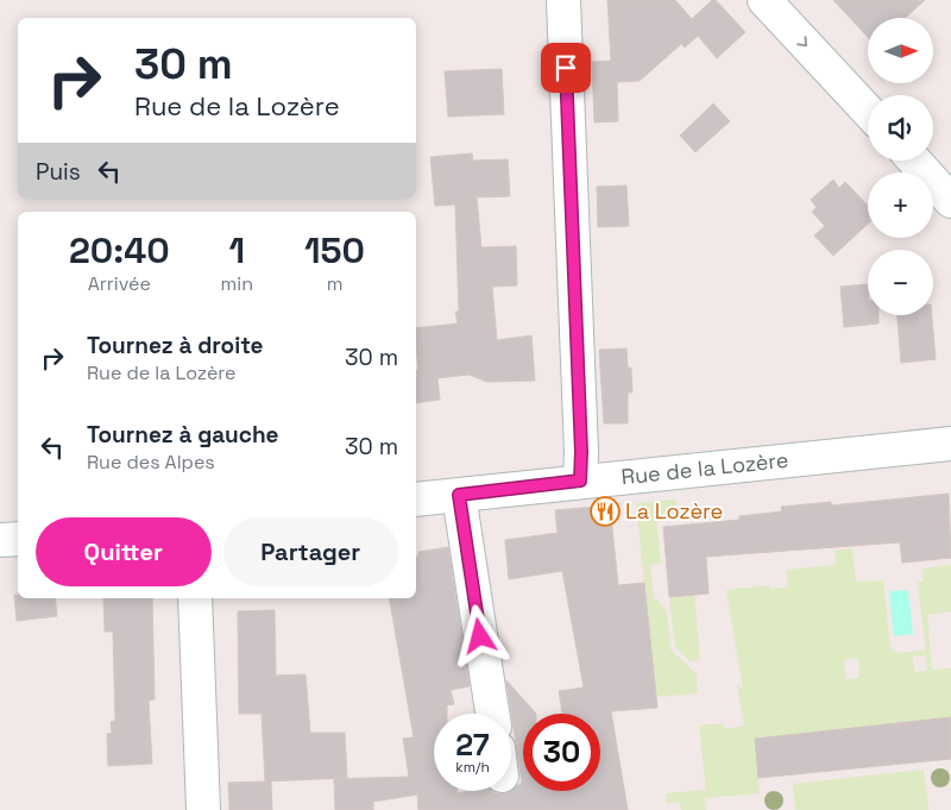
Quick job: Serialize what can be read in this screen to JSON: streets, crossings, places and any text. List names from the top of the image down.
{
  "streets": {
    "street": ["Rue de la Lozère"]
  },
  "places": {
    "restaurant": ["La Lozère"]
  },
  "north": "right",
  "page": {
    "map_buttons": ["+", "−"],
    "turn": ["30 m", "Rue de la Lozère"],
    "then": "Puis",
    "eta": [
      "20:40",
      "Arrivée",
      "1",
      "min",
      "150",
      "m"
    ],
    "list": [
      {
        "name": "Tournez à droite",
        "note": "Rue de la Lozère",
        "value": "30 m"
      },
      {
        "name": "Tournez à gauche",
        "note": "Rue des Alpes",
        "value": "30 m"
      }
    ],
    "buttons": ["Quitter", "Partager"],
    "speed": "27 km/h",
    "limit": "30"
  }
}
